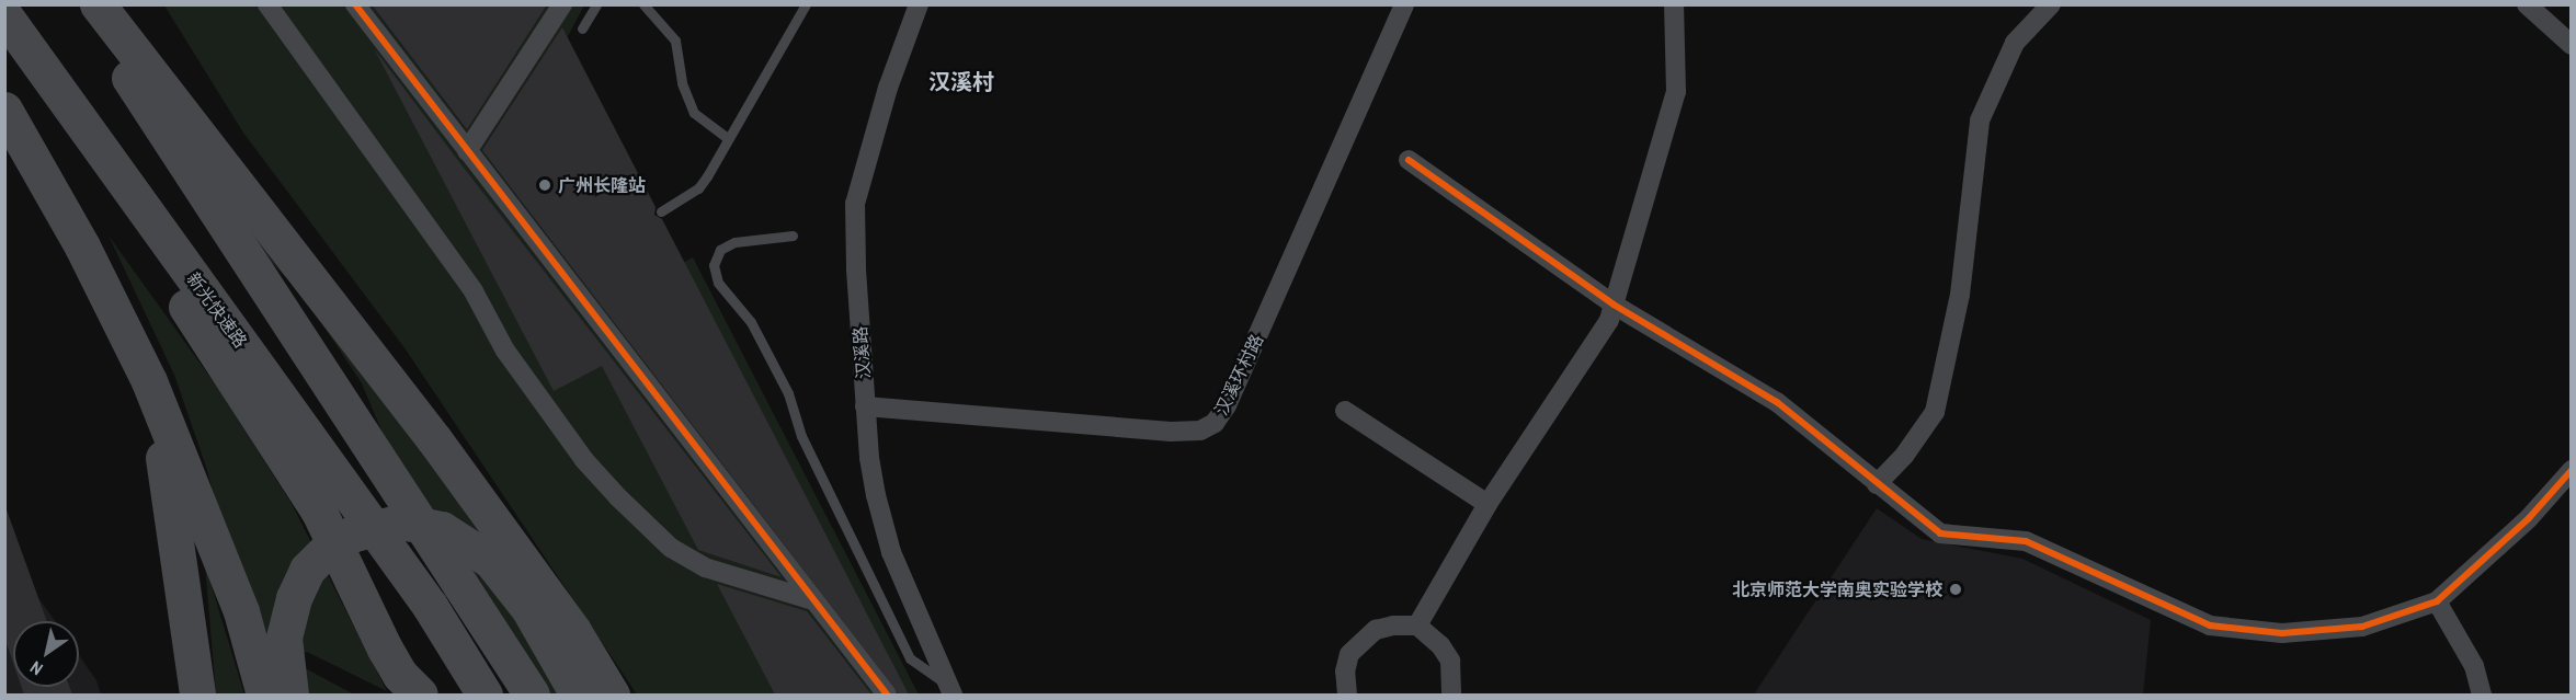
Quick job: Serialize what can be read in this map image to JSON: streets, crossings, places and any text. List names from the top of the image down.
{
  "streets": {
    "highway": ["新光快速路"],
    "street": ["汉溪路", "汉溪环村路"]
  },
  "crossings": [
    ["汉溪路", "汉溪环村路"]
  ],
  "districts": ["汉溪村"],
  "places": ["广州长隆站", "北京师范大学南奥实验学校"],
  "north": "bottom left"
}
